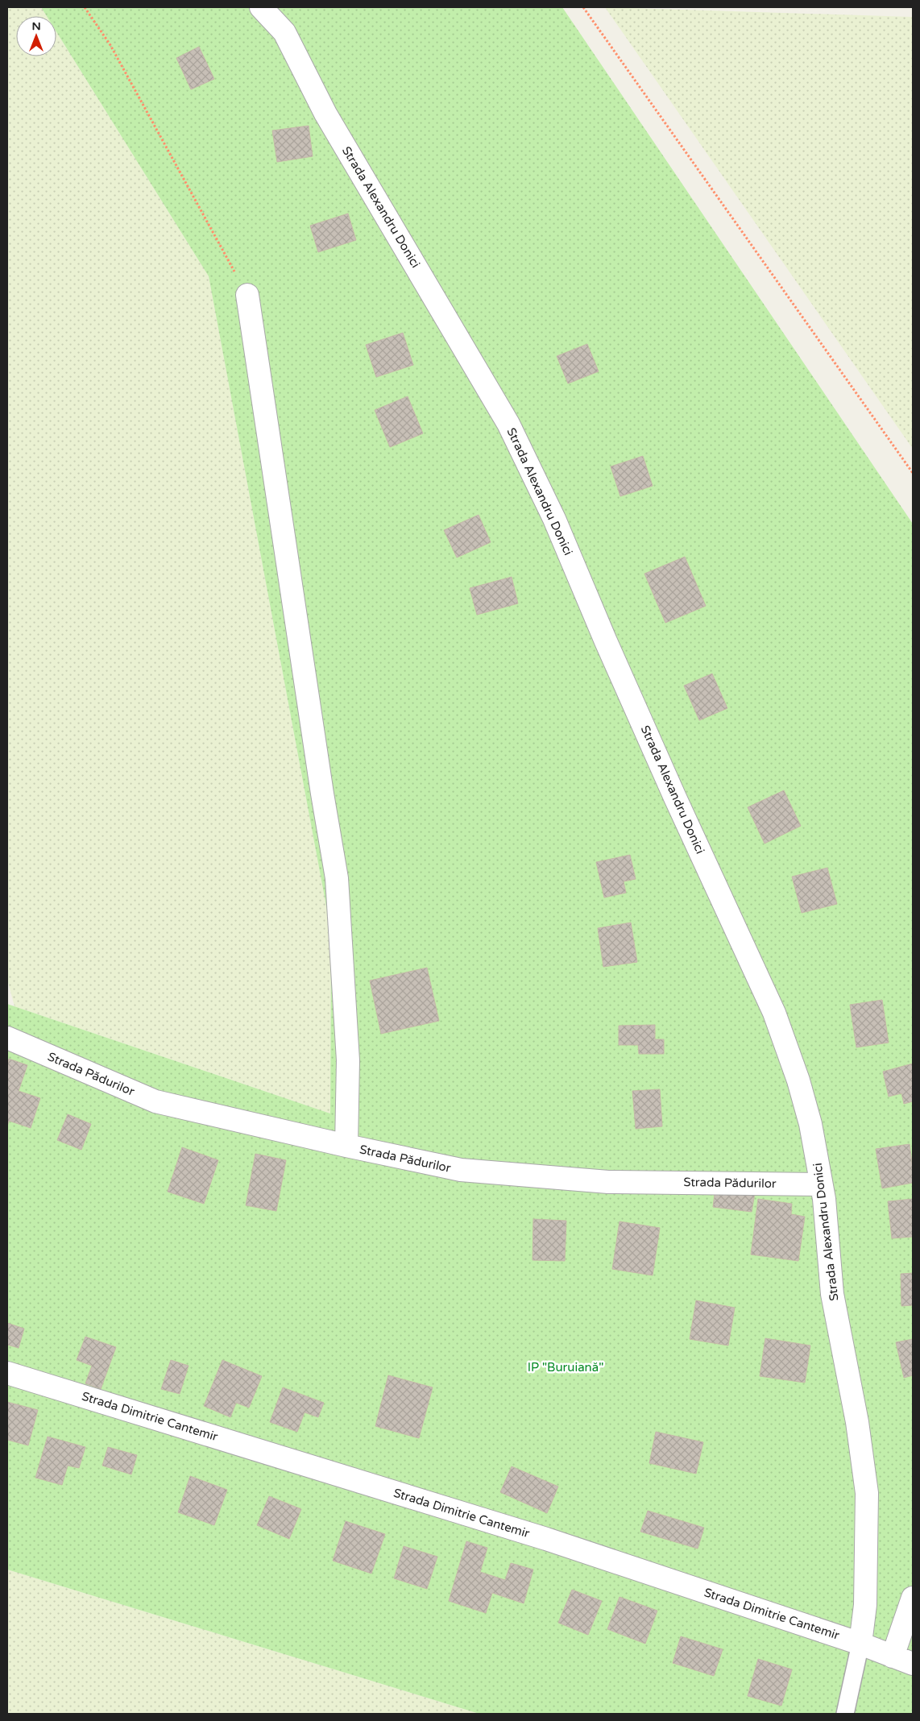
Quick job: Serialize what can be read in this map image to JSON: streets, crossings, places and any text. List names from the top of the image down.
{
  "streets": {
    "street": ["Strada Alexandru Donici", "Strada Pădurilor", "Strada Dimitrie Cantemir"]
  },
  "crossings": [
    ["Strada Alexandru Donici", "Strada Pădurilor"],
    ["Strada Alexandru Donici", "Strada Dimitrie Cantemir"]
  ],
  "parks": ["IP \"Buruiană\""],
  "north": "top"
}
